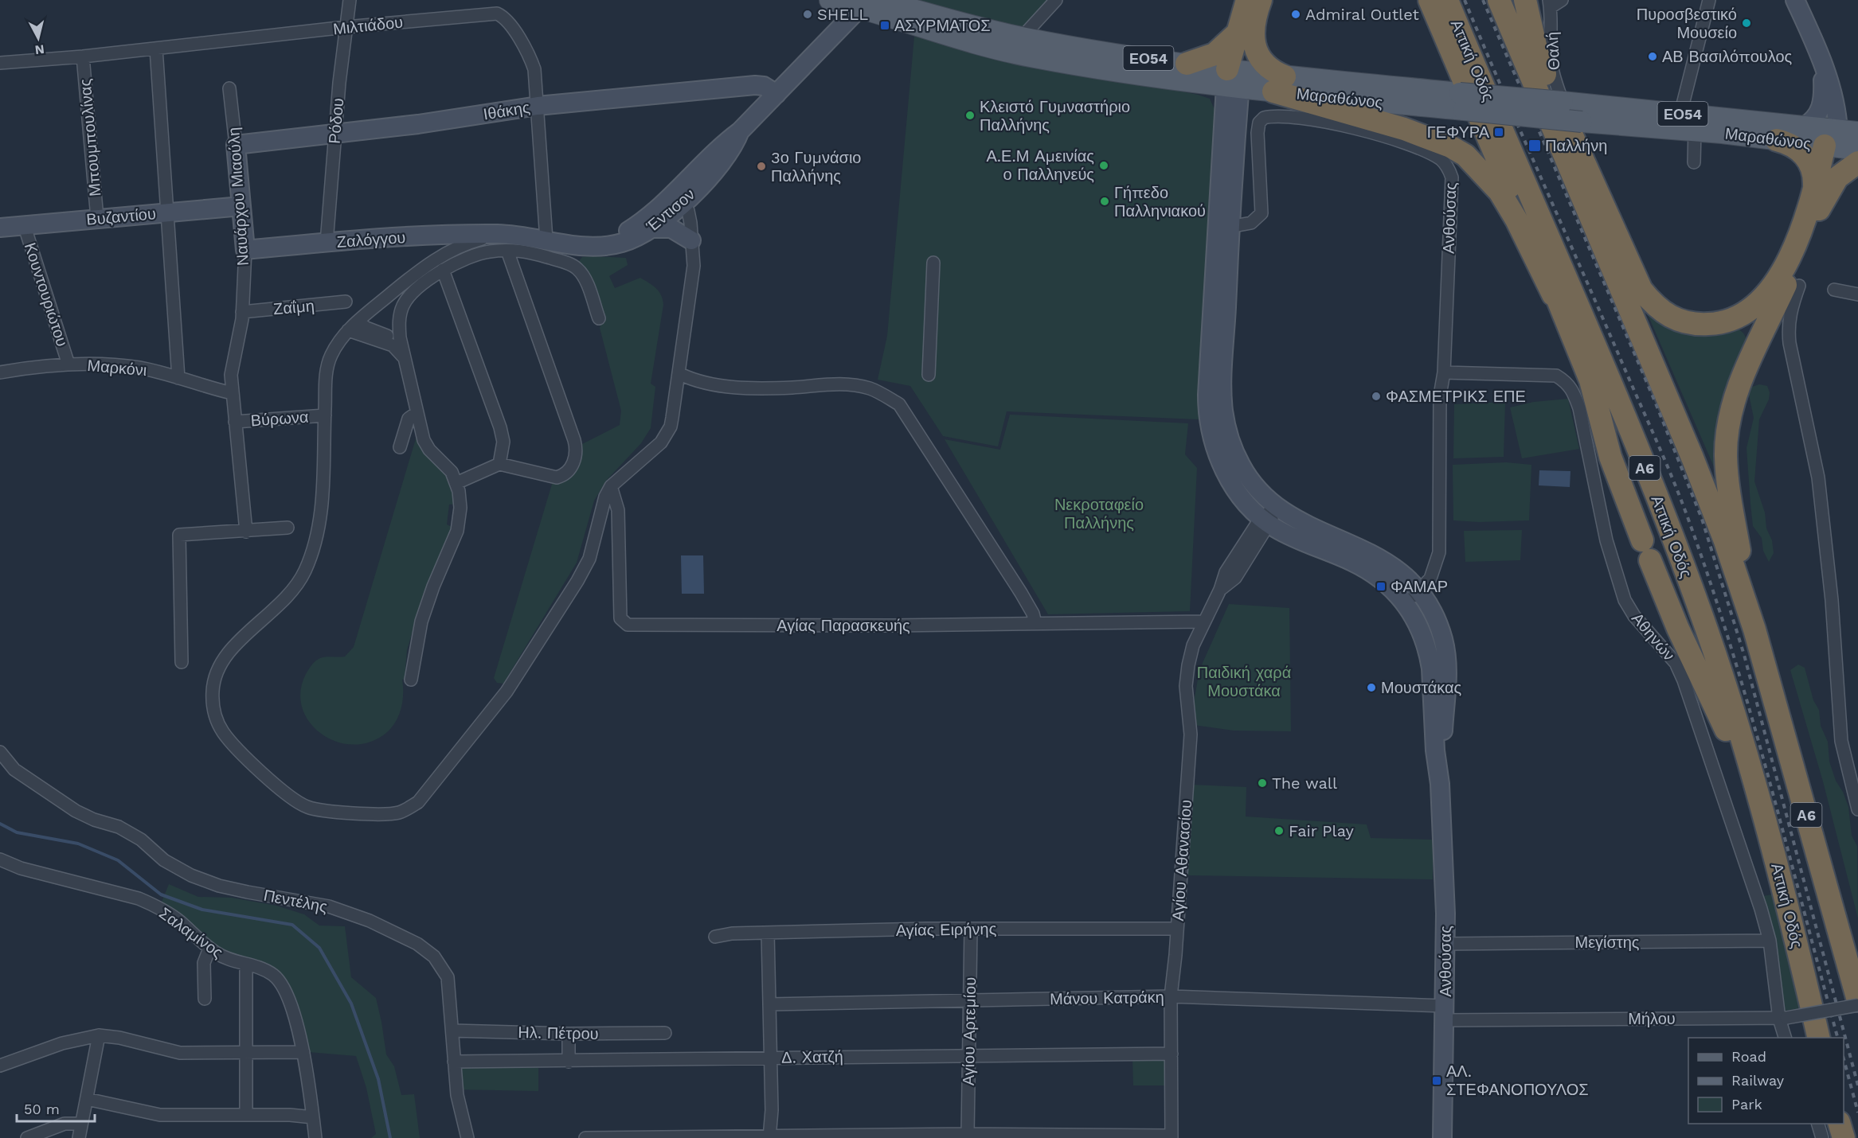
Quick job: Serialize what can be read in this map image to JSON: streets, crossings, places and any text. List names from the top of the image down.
{
  "streets": {
    "highway": ["Αττική Οδός", "Α6"],
    "main road": ["ΕΟ54", "Μαραθώνος"],
    "street": [
      "Μιλτιάδου",
      "Θαλή",
      "Ιθάκης",
      "Ρόδου",
      "Μπουμπουλίνας",
      "Ναυάρχου Μιαούλη",
      "Έντισον",
      "Βυζαντίου",
      "Ανθούσας",
      "Ζαλόγγου",
      "Κουντουριώτου",
      "Ζαΐμη",
      "Μαρκόνι",
      "Βύρωνα",
      "Αγίας Παρασκευής",
      "Αθηνών",
      "Αγίου Αθανασίου",
      "Πεντέλης",
      "Αγίας Ειρήνης",
      "Σαλαμίνος",
      "Μεγίστης",
      "Μάνου Κατράκη",
      "Μήλου",
      "Αγίου Αρτεμίου",
      "Ηλ. Πέτρου",
      "Δ. Χατζή"
    ]
  },
  "crossings": [
    ["Μιλτιάδου", "Ιθάκης"],
    ["Μιλτιάδου", "Ρόδου"],
    ["Μιλτιάδου", "Μπουμπουλίνας"],
    ["Μιλτιάδου", "Έντισον"],
    ["Θαλή", "Μαραθώνος"],
    ["Μαραθώνος", "Έντισον"],
    ["Μαραθώνος", "Ανθούσας"],
    ["Ιθάκης", "Ρόδου"],
    ["Ιθάκης", "Ναυάρχου Μιαούλη"],
    ["Ιθάκης", "Έντισον"],
    ["Ρόδου", "Ζαλόγγου"],
    ["Μπουμπουλίνας", "Βυζαντίου"],
    ["Ναυάρχου Μιαούλη", "Βυζαντίου"],
    ["Ναυάρχου Μιαούλη", "Ζαλόγγου"],
    ["Ναυάρχου Μιαούλη", "Ζαΐμη"],
    ["Ναυάρχου Μιαούλη", "Μαρκόνι"],
    ["Ναυάρχου Μιαούλη", "Βύρωνα"],
    ["Έντισον", "Ζαλόγγου"],
    ["Βυζαντίου", "Κουντουριώτου"],
    ["Ανθούσας", "Αθηνών"],
    ["Ανθούσας", "Αγίου Αθανασίου"],
    ["Ανθούσας", "Μεγίστης"],
    ["Ανθούσας", "Μάνου Κατράκη"],
    ["Ανθούσας", "Μήλου"],
    ["Κουντουριώτου", "Μαρκόνι"],
    ["Αγίας Παρασκευής", "Αγίου Αθανασίου"],
    ["Αθηνών", "Μεγίστης"],
    ["Αθηνών", "Μήλου"],
    ["Αγίου Αθανασίου", "Αγίας Ειρήνης"],
    ["Αγίου Αθανασίου", "Μάνου Κατράκη"],
    ["Αγίου Αθανασίου", "Δ. Χατζή"],
    ["Πεντέλης", "Ηλ. Πέτρου"],
    ["Πεντέλης", "Δ. Χατζή"],
    ["Αγίας Ειρήνης", "Αγίου Αρτεμίου"],
    ["Μάνου Κατράκη", "Μήλου"],
    ["Μάνου Κατράκη", "Αγίου Αρτεμίου"],
    ["Αγίου Αρτεμίου", "Δ. Χατζή"]
  ],
  "parks": ["Νεκροταφείο Παλλήνης", "Παιδική χαρά Μουστάκα"],
  "places": {
    "other": [
      "SHELL",
      "Admiral Outlet",
      "Πυροσβεστικό Μουσείο",
      "ΑΒ Βασιλόπουλος",
      "Κλειστό Γυμναστήριο Παλλήνης",
      "Α.Ε.Μ Αμεινίας ο Παλληνεύς",
      "3ο Γυμνάσιο Παλλήνης",
      "Γήπεδο Παλληνιακού",
      "ΦΑΣΜΕΤΡΙΚΣ ΕΠΕ",
      "Μουστάκας",
      "The wall",
      "Fair Play"
    ],
    "transit": [
      "ΑΣΥΡΜΑΤΟΣ",
      "ΓΕΦΥΡΑ",
      "Παλλήνη",
      "ΦΑΜΑΡ",
      "ΑΛ. ΣΤΕΦΑΝΟΠΟΥΛΟΣ"
    ]
  },
  "legend": ["Road", "Railway", "Park"],
  "scale_bar": "50 m",
  "north": "bottom"
}
